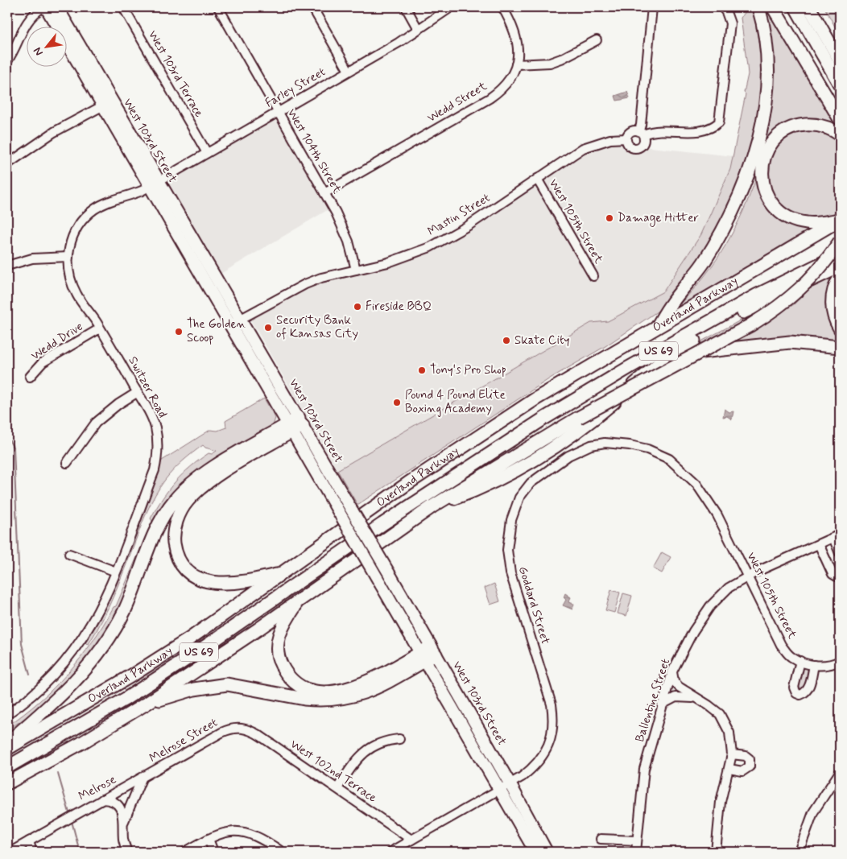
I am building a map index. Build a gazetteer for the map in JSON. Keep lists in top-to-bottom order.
{
  "streets": {
    "highway": ["Overland Parkway", "US 69"],
    "main road": ["West 103rd Street"],
    "street": [
      "West 103rd Terrace",
      "Farley Street",
      "Wedd Street",
      "West 104th Street",
      "Mastin Street",
      "West 105th Street",
      "Wedd Drive",
      "Switzer Road",
      "Goddard Street",
      "Ballentine Street",
      "Melrose Street",
      "West 102nd Terrace",
      "Melrose"
    ]
  },
  "crossings": [
    ["West 103rd Terrace", "Farley Street"],
    ["Farley Street", "West 103rd Street"],
    ["Farley Street", "West 104th Street"],
    ["Farley Street", "Switzer Road"],
    ["Wedd Street", "West 104th Street"],
    ["West 103rd Street", "Mastin Street"],
    ["West 103rd Street", "Switzer Road"],
    ["West 103rd Street", "Goddard Street"],
    ["West 104th Street", "Mastin Street"],
    ["Mastin Street", "West 105th Street"],
    ["West 105th Street", "Goddard Street"],
    ["West 105th Street", "Ballentine Street"],
    ["Wedd Drive", "Switzer Road"],
    ["Goddard Street", "West 102nd Terrace"],
    ["Melrose Street", "West 102nd Terrace"],
    ["Melrose Street", "Melrose"]
  ],
  "places": [
    "Damage Hitter",
    "Fireside BBQ",
    "Security Bank of Kansas City",
    "The Golden Scoop",
    "Skate City",
    "Tony's Pro Shop",
    "Pound 4 Pound Elite Boxing Academy"
  ],
  "north": "bottom left"
}
